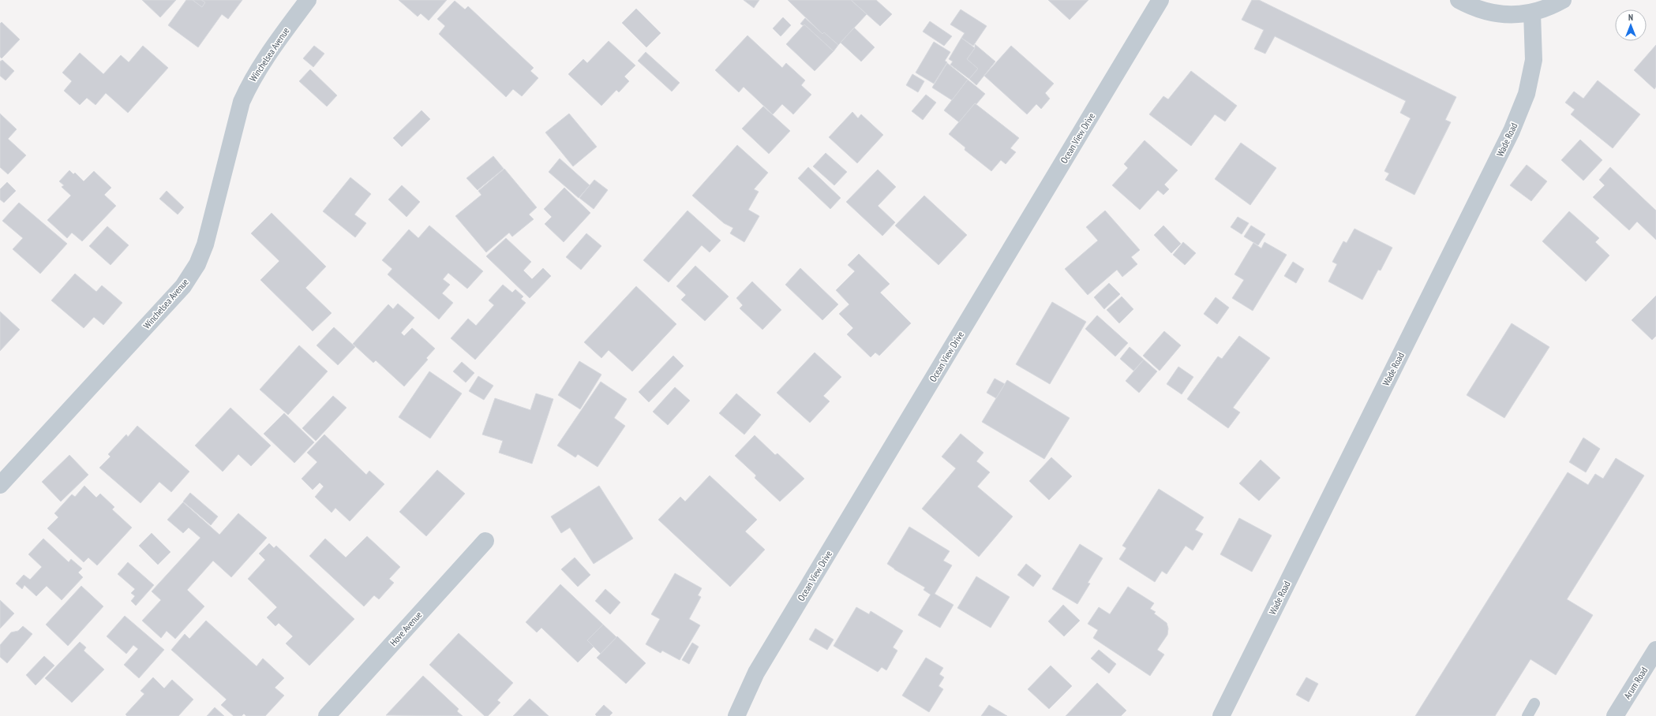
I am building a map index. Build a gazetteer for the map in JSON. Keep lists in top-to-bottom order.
{
  "streets": {
    "street": [
      "Winchelsea Avenue",
      "Ocean View Drive",
      "Wade Road",
      "Hove Avenue",
      "Arum Road"
    ]
  },
  "north": "top"
}
